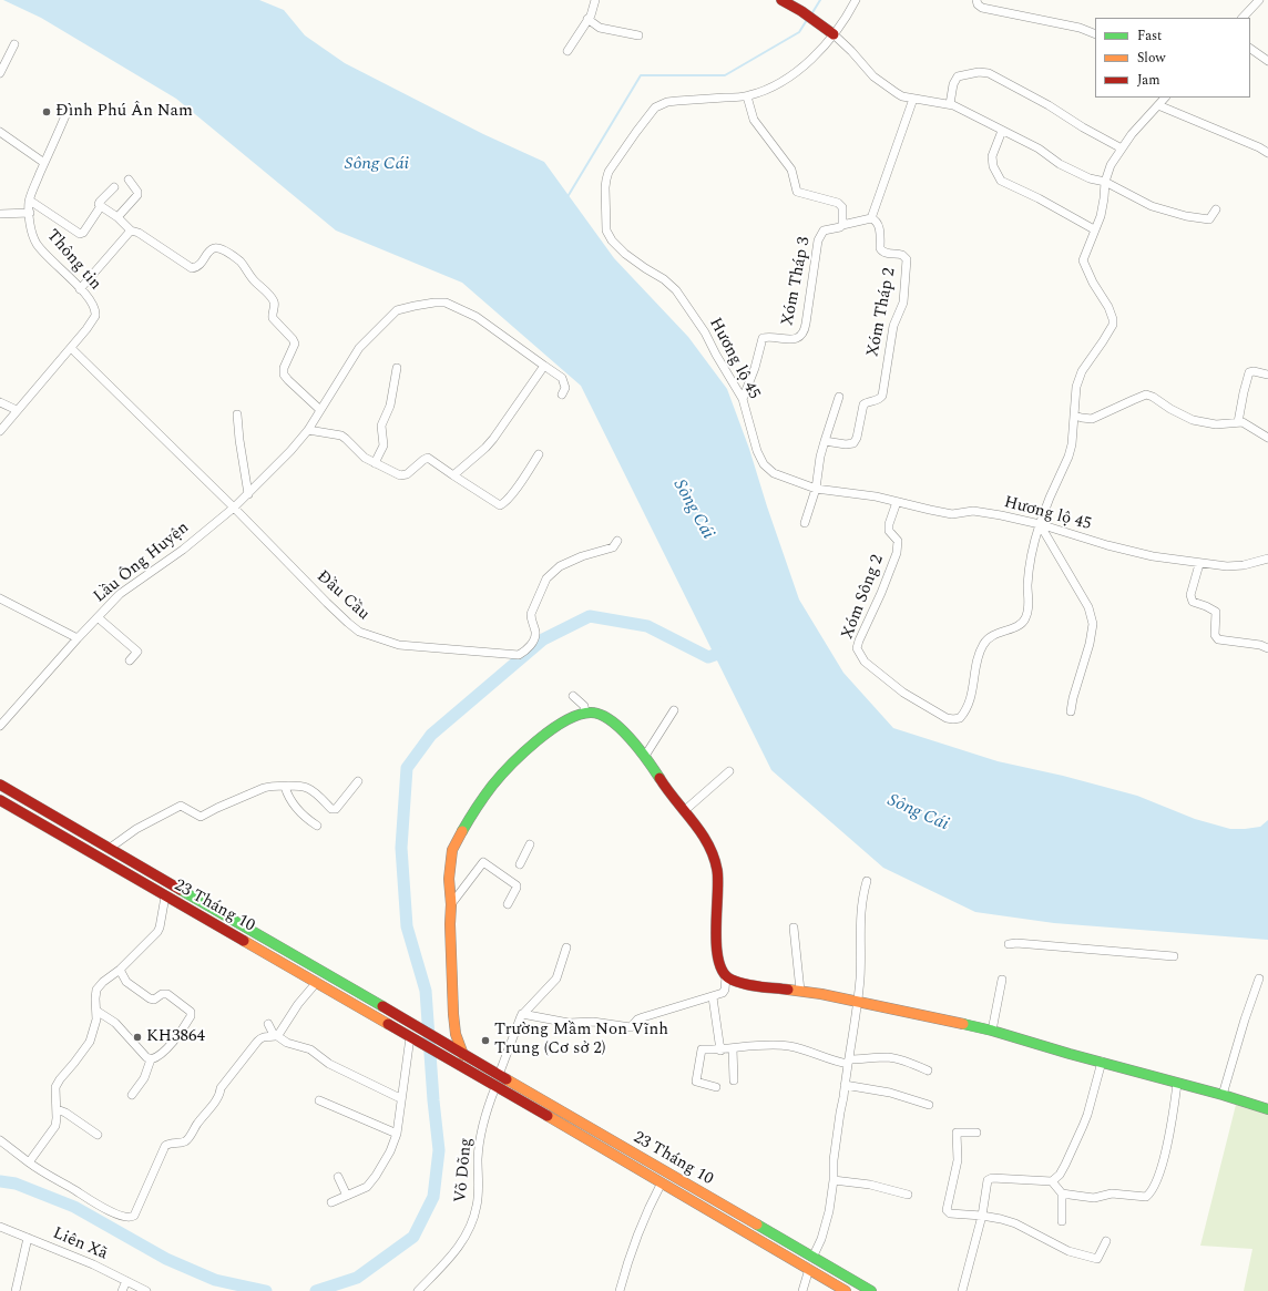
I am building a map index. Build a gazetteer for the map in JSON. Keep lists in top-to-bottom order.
{
  "streets": {
    "main road": ["23 Tháng 10"],
    "street": [
      "Thông tin",
      "Xóm Tháp 3",
      "Xóm Tháp 2",
      "Hương lộ 45",
      "Lầu Ông Huyện",
      "Đầu Cầu",
      "Xóm Sông 2",
      "Võ Dõng",
      "Liên Xã"
    ]
  },
  "crossings": [
    ["Thông tin", "Đầu Cầu"],
    ["Xóm Tháp 3", "Xóm Tháp 2"],
    ["Xóm Tháp 3", "Hương lộ 45"],
    ["Hương lộ 45", "Xóm Sông 2"],
    ["Lầu Ông Huyện", "Đầu Cầu"],
    ["23 Tháng 10", "Võ Dõng"]
  ],
  "water": ["Sông Cái"],
  "places": ["Đình Phú Ân Nam", "KH3864", "Trường Mầm Non Vĩnh Trung (Cơ sở 2)"],
  "legend": ["Fast", "Slow", "Jam"]
}
